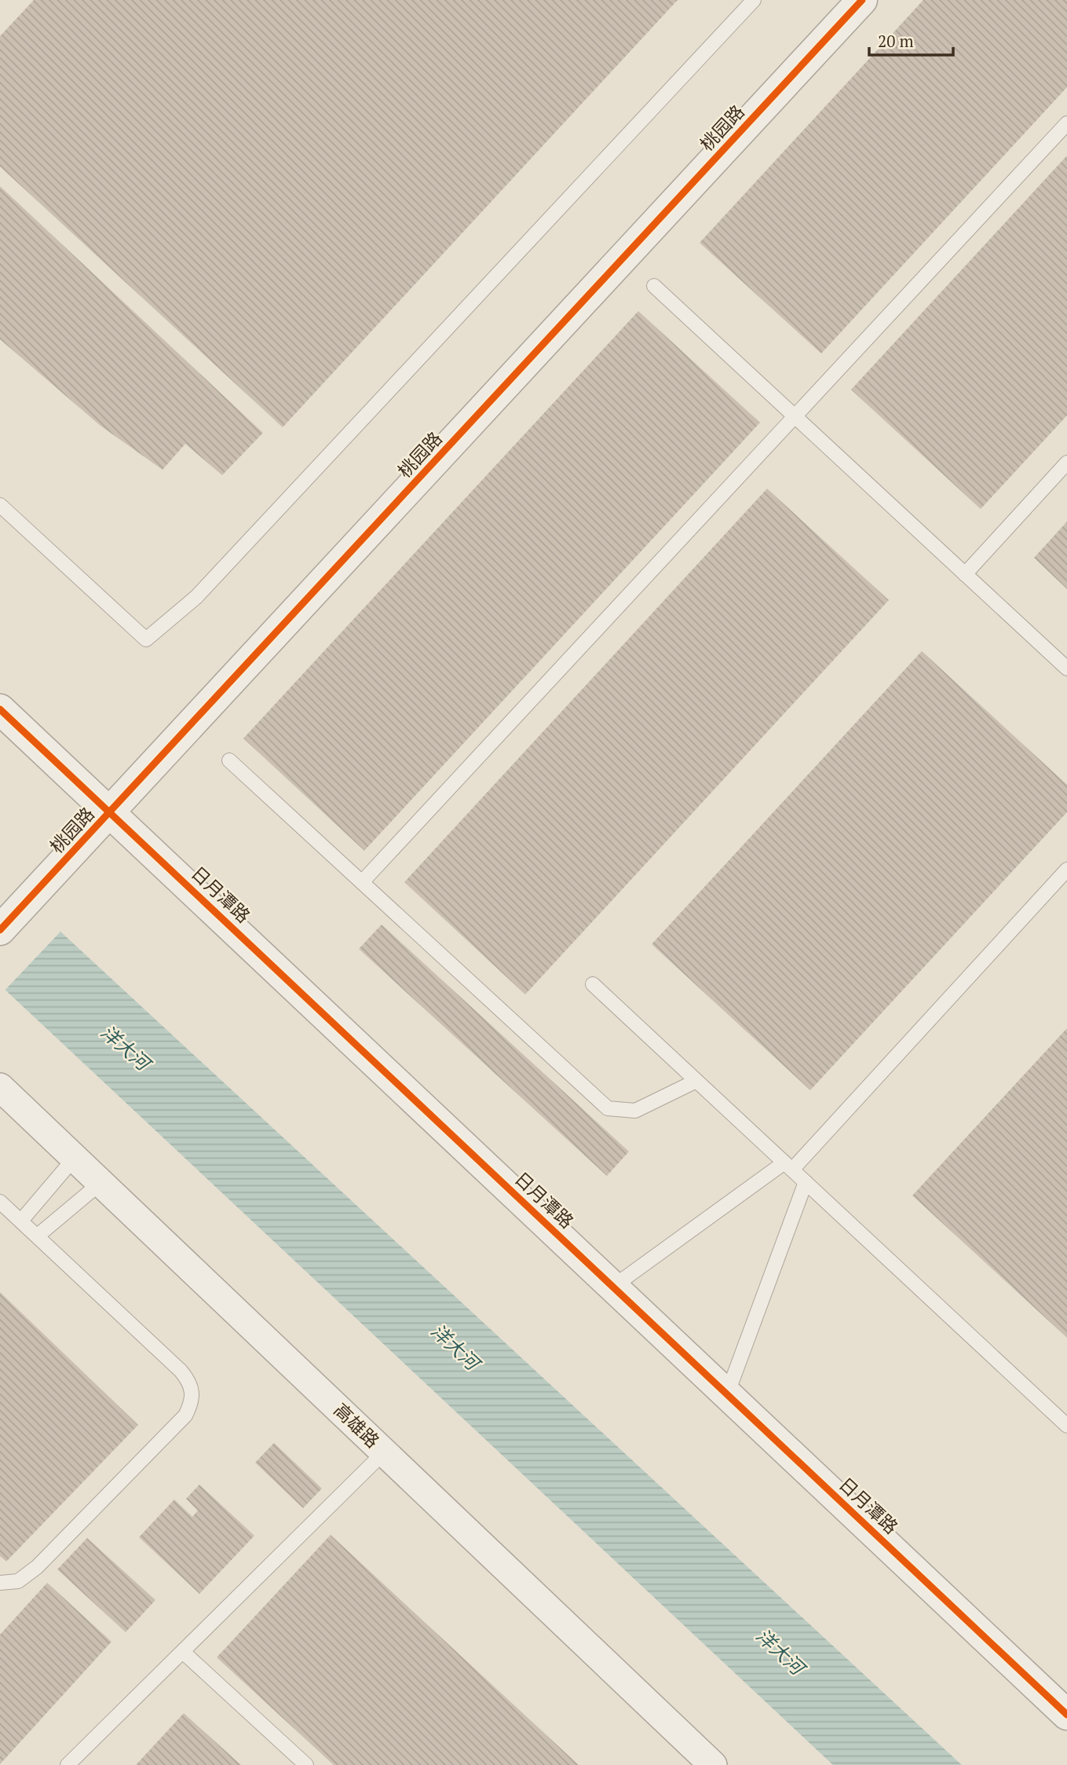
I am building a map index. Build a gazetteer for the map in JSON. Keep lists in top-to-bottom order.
{
  "streets": {
    "street": ["桃园路", "日月潭路", "高雄路"]
  },
  "crossings": [
    ["桃园路", "日月潭路"]
  ],
  "water": ["洋大河"],
  "scale_bar": "20 m"
}
